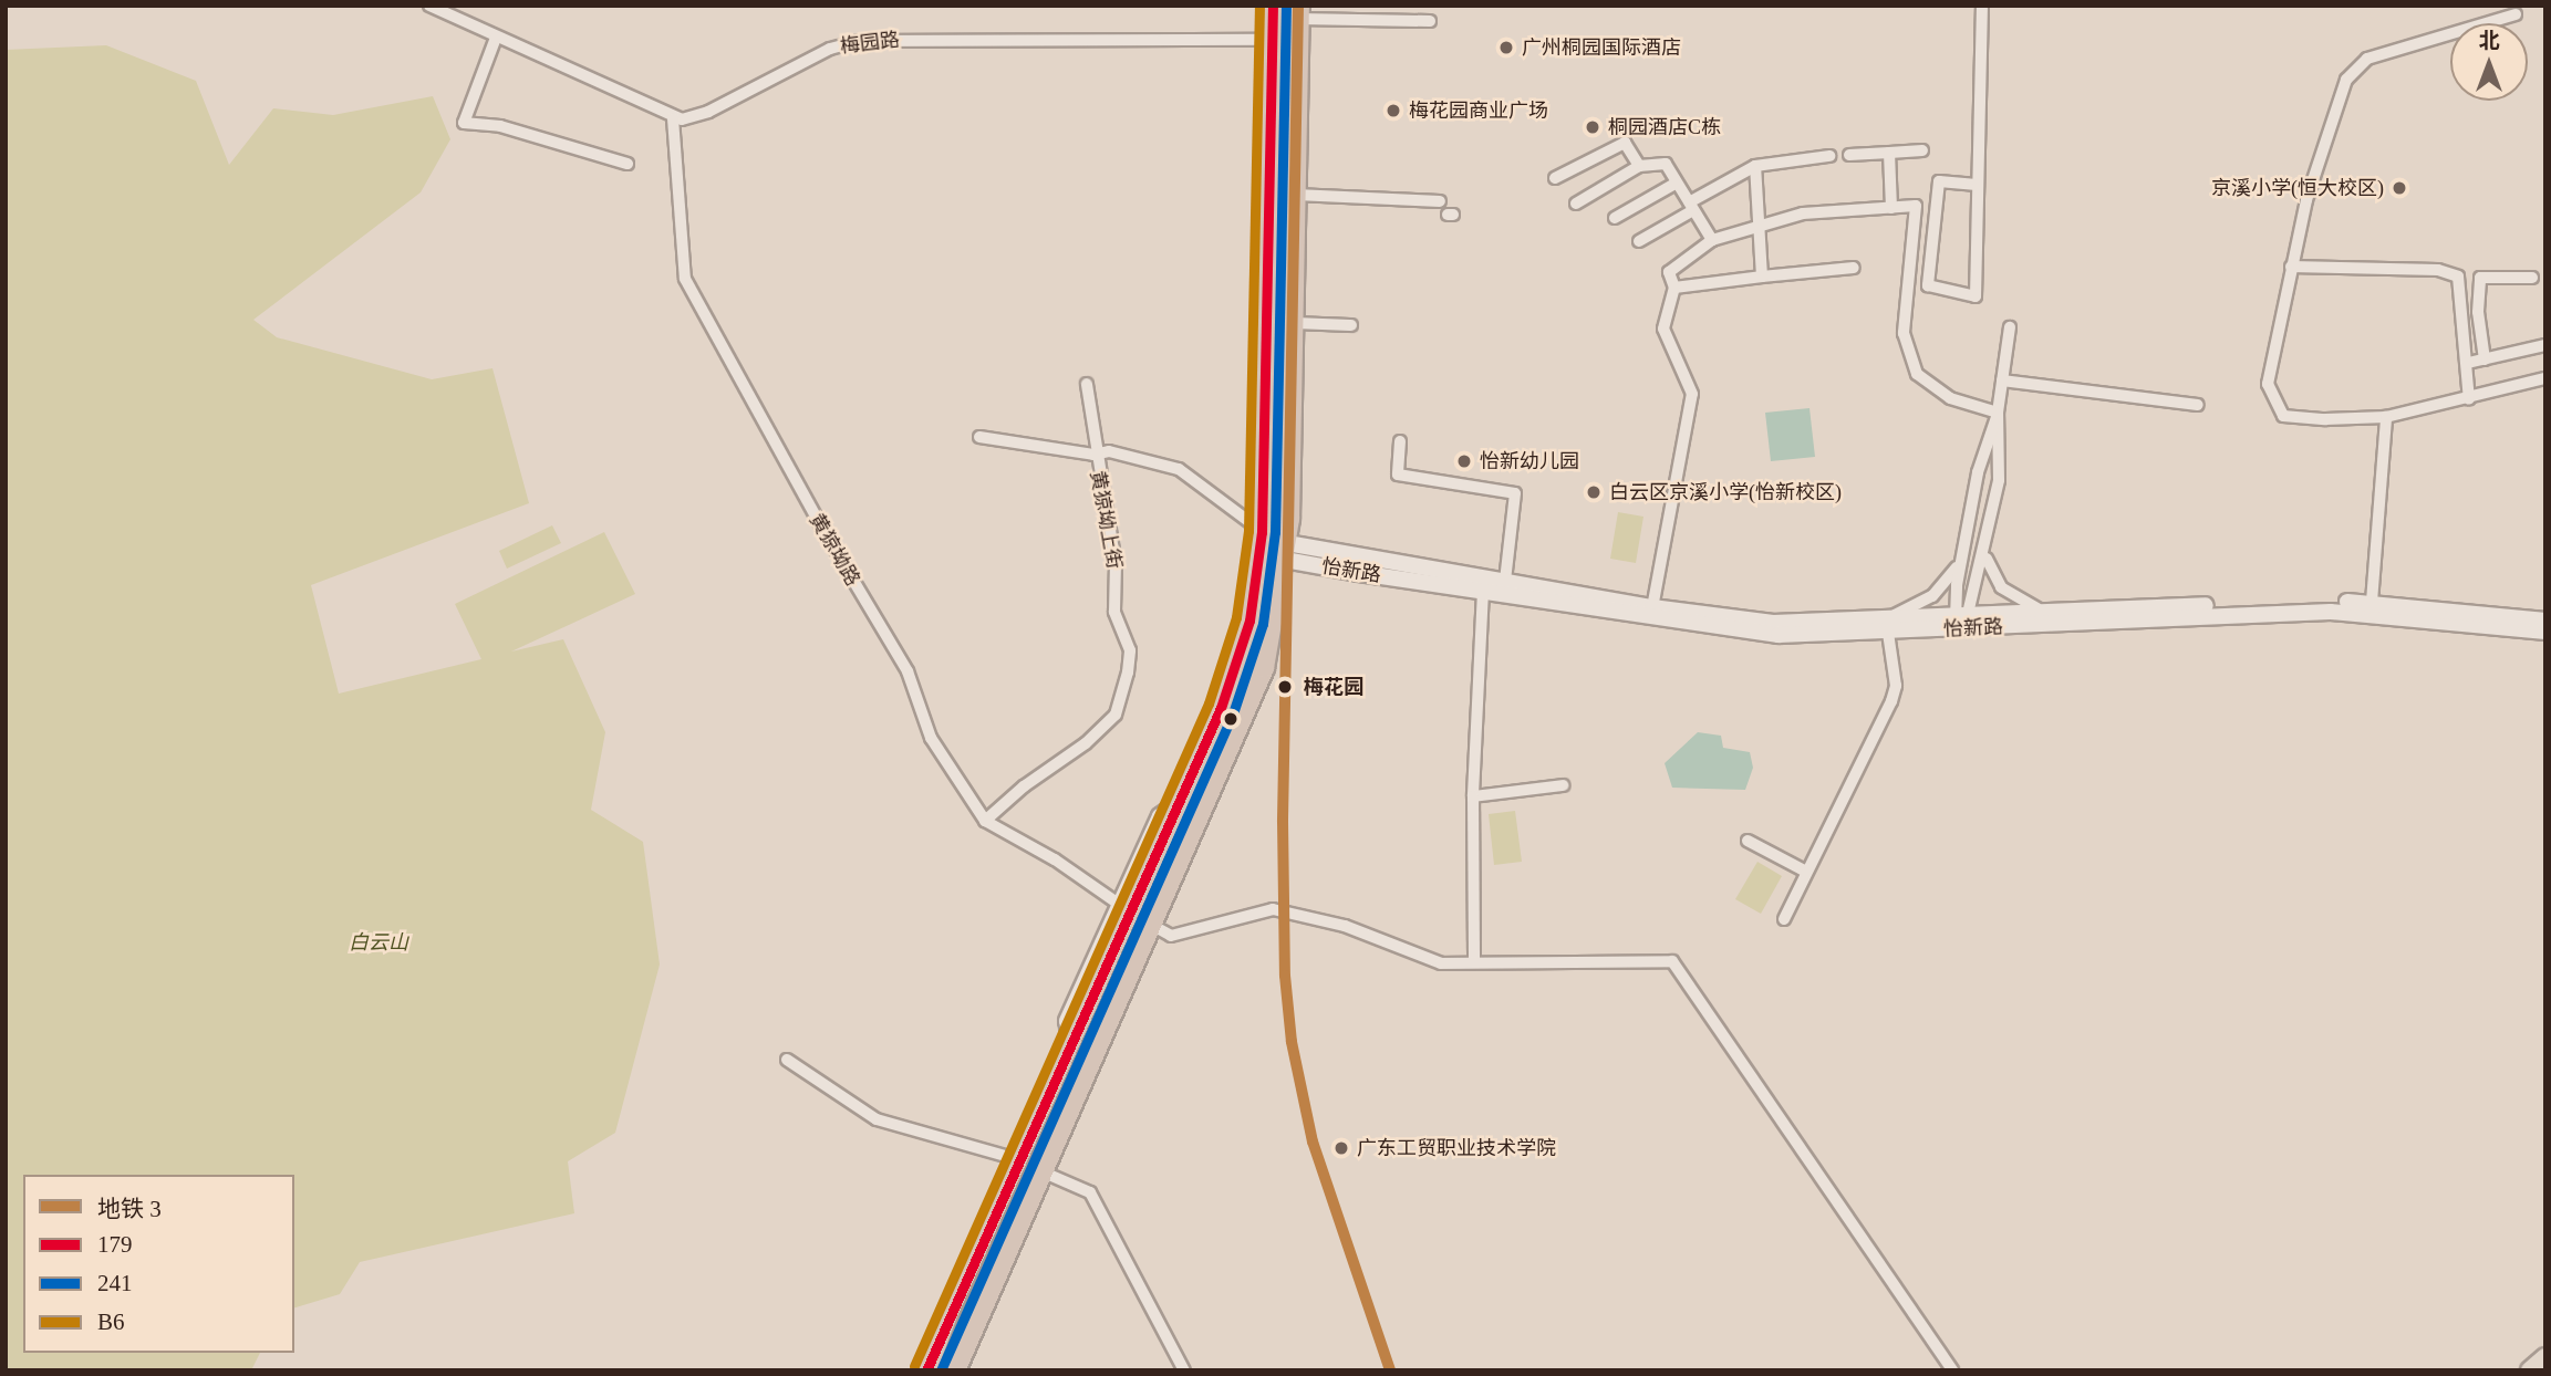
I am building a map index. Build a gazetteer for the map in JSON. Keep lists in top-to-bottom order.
{
  "streets": {
    "main road": ["怡新路"],
    "street": ["梅园路", "黄猄坳上街", "黄猄坳路"]
  },
  "crossings": [
    ["梅园路", "黄猄坳路"],
    ["黄猄坳上街", "黄猄坳路"]
  ],
  "parks": ["白云山"],
  "places": [
    "广州桐园国际酒店",
    "梅花园商业广场",
    "桐园酒店C栋",
    "京溪小学(恒大校区)",
    "怡新幼儿园",
    "白云区京溪小学(怡新校区)",
    "梅花园",
    "广东工贸职业技术学院"
  ],
  "lines": [
    "metro line 3",
    "transit line 179",
    "transit line 241",
    "transit line B6"
  ],
  "legend": [
    "地铁 3",
    "179",
    "241",
    "B6"
  ],
  "north": "top"
}
